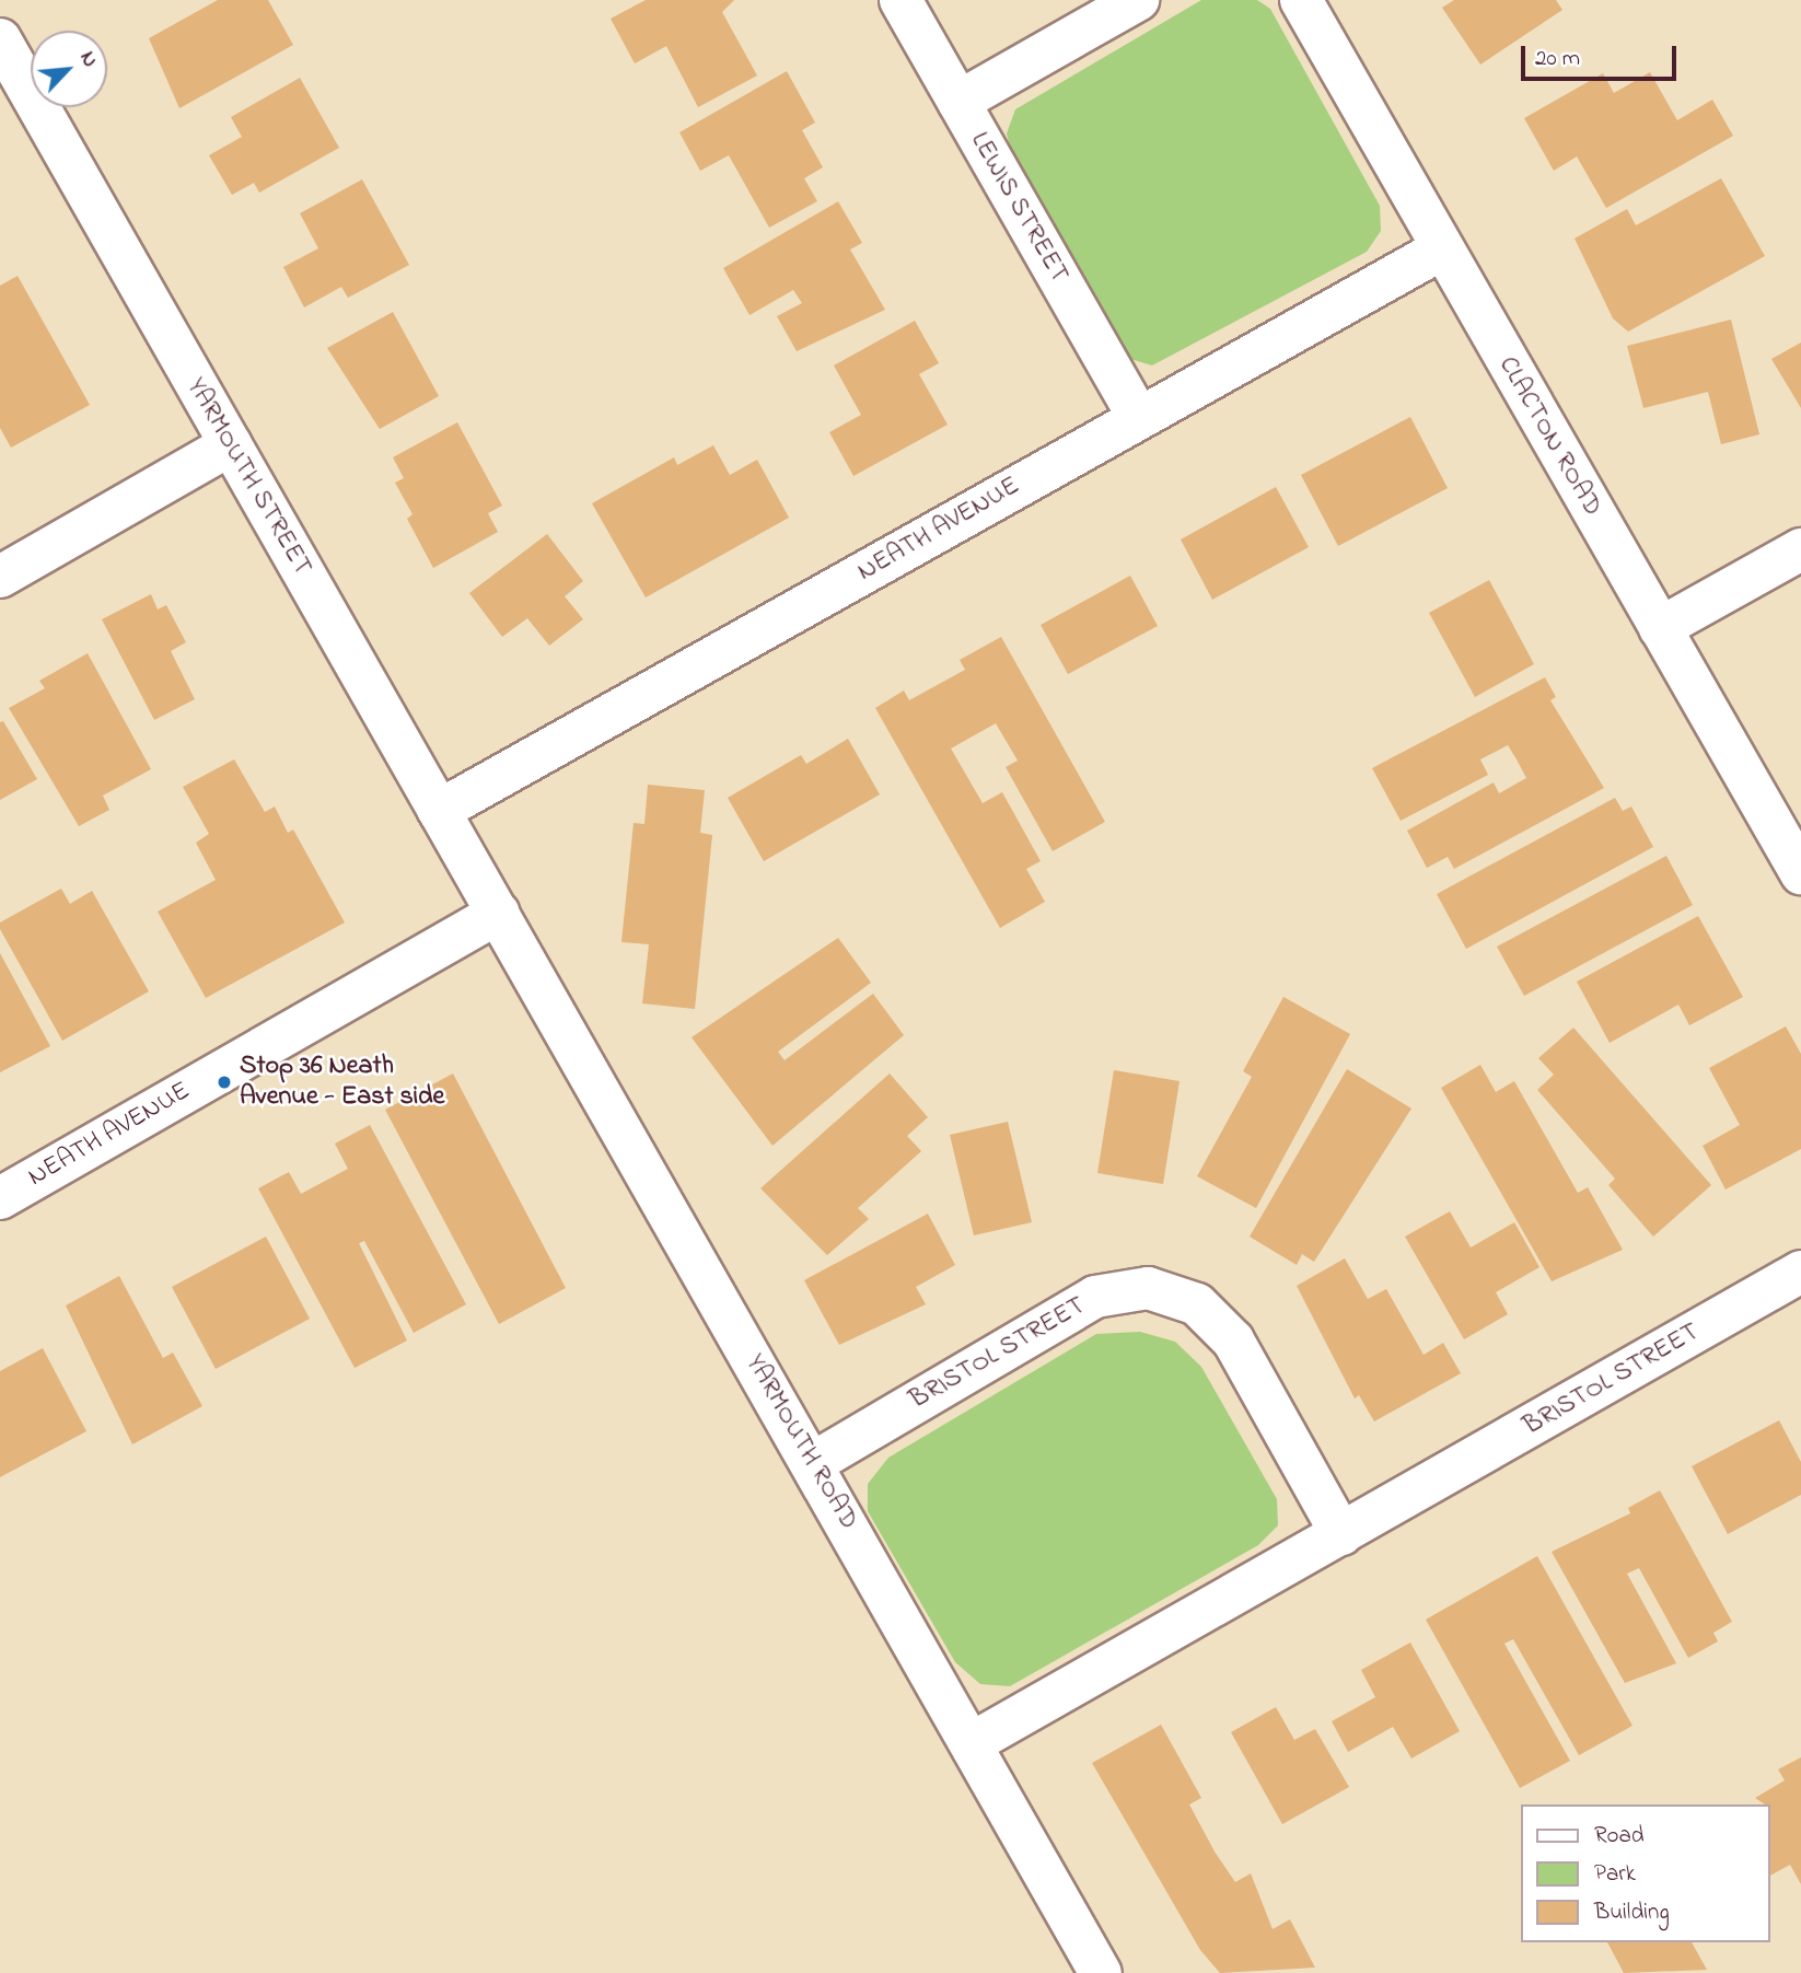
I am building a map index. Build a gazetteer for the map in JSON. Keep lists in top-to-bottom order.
{
  "streets": {
    "street": [
      "LEWIS STREET",
      "CLACTON ROAD",
      "YARMOUTH STREET",
      "NEATH AVENUE",
      "BRISTOL STREET",
      "YARMOUTH ROAD"
    ]
  },
  "crossings": [
    ["LEWIS STREET", "NEATH AVENUE"],
    ["CLACTON ROAD", "NEATH AVENUE"],
    ["YARMOUTH STREET", "NEATH AVENUE"],
    ["YARMOUTH STREET", "YARMOUTH ROAD"],
    ["NEATH AVENUE", "YARMOUTH ROAD"],
    ["BRISTOL STREET", "YARMOUTH ROAD"]
  ],
  "places": ["Stop 36 Neath Avenue - East side"],
  "legend": ["Road", "Park", "Building"],
  "scale_bar": "20 m",
  "north": "top right"
}
